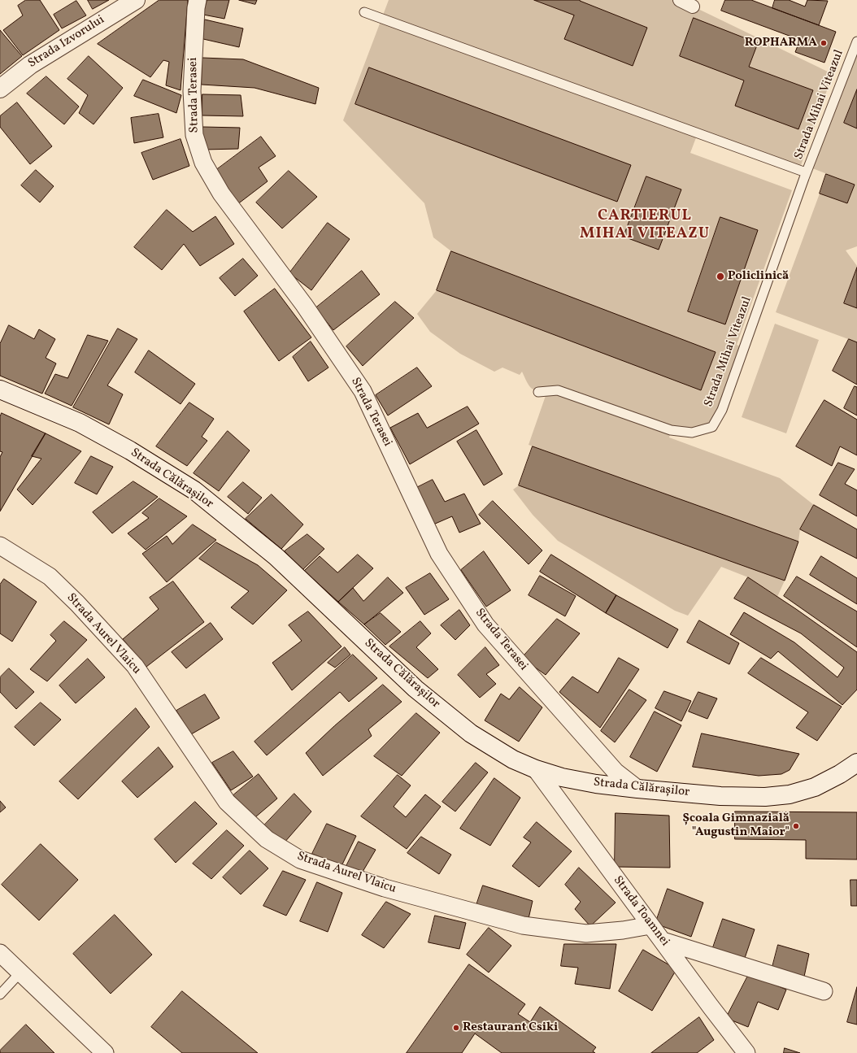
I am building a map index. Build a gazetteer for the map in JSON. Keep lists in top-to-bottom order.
{
  "streets": {
    "main road": ["Strada Izvorului", "Strada Călărașilor"],
    "street": ["Strada Terasei", "Strada Aurel Vlaicu", "Strada Toamnei"],
    "lane": ["Strada Mihai Viteazul"]
  },
  "crossings": [
    ["Strada Terasei", "Strada Călărașilor"],
    ["Strada Călărașilor", "Strada Toamnei"],
    ["Strada Aurel Vlaicu", "Strada Toamnei"]
  ],
  "districts": ["CARTIERUL MIHAI VITEAZU"],
  "places": [
    "ROPHARMA",
    "Policlinică",
    "Școala Gimnazială \"Augustin Maior\"",
    "Restaurant Csiki"
  ]
}
